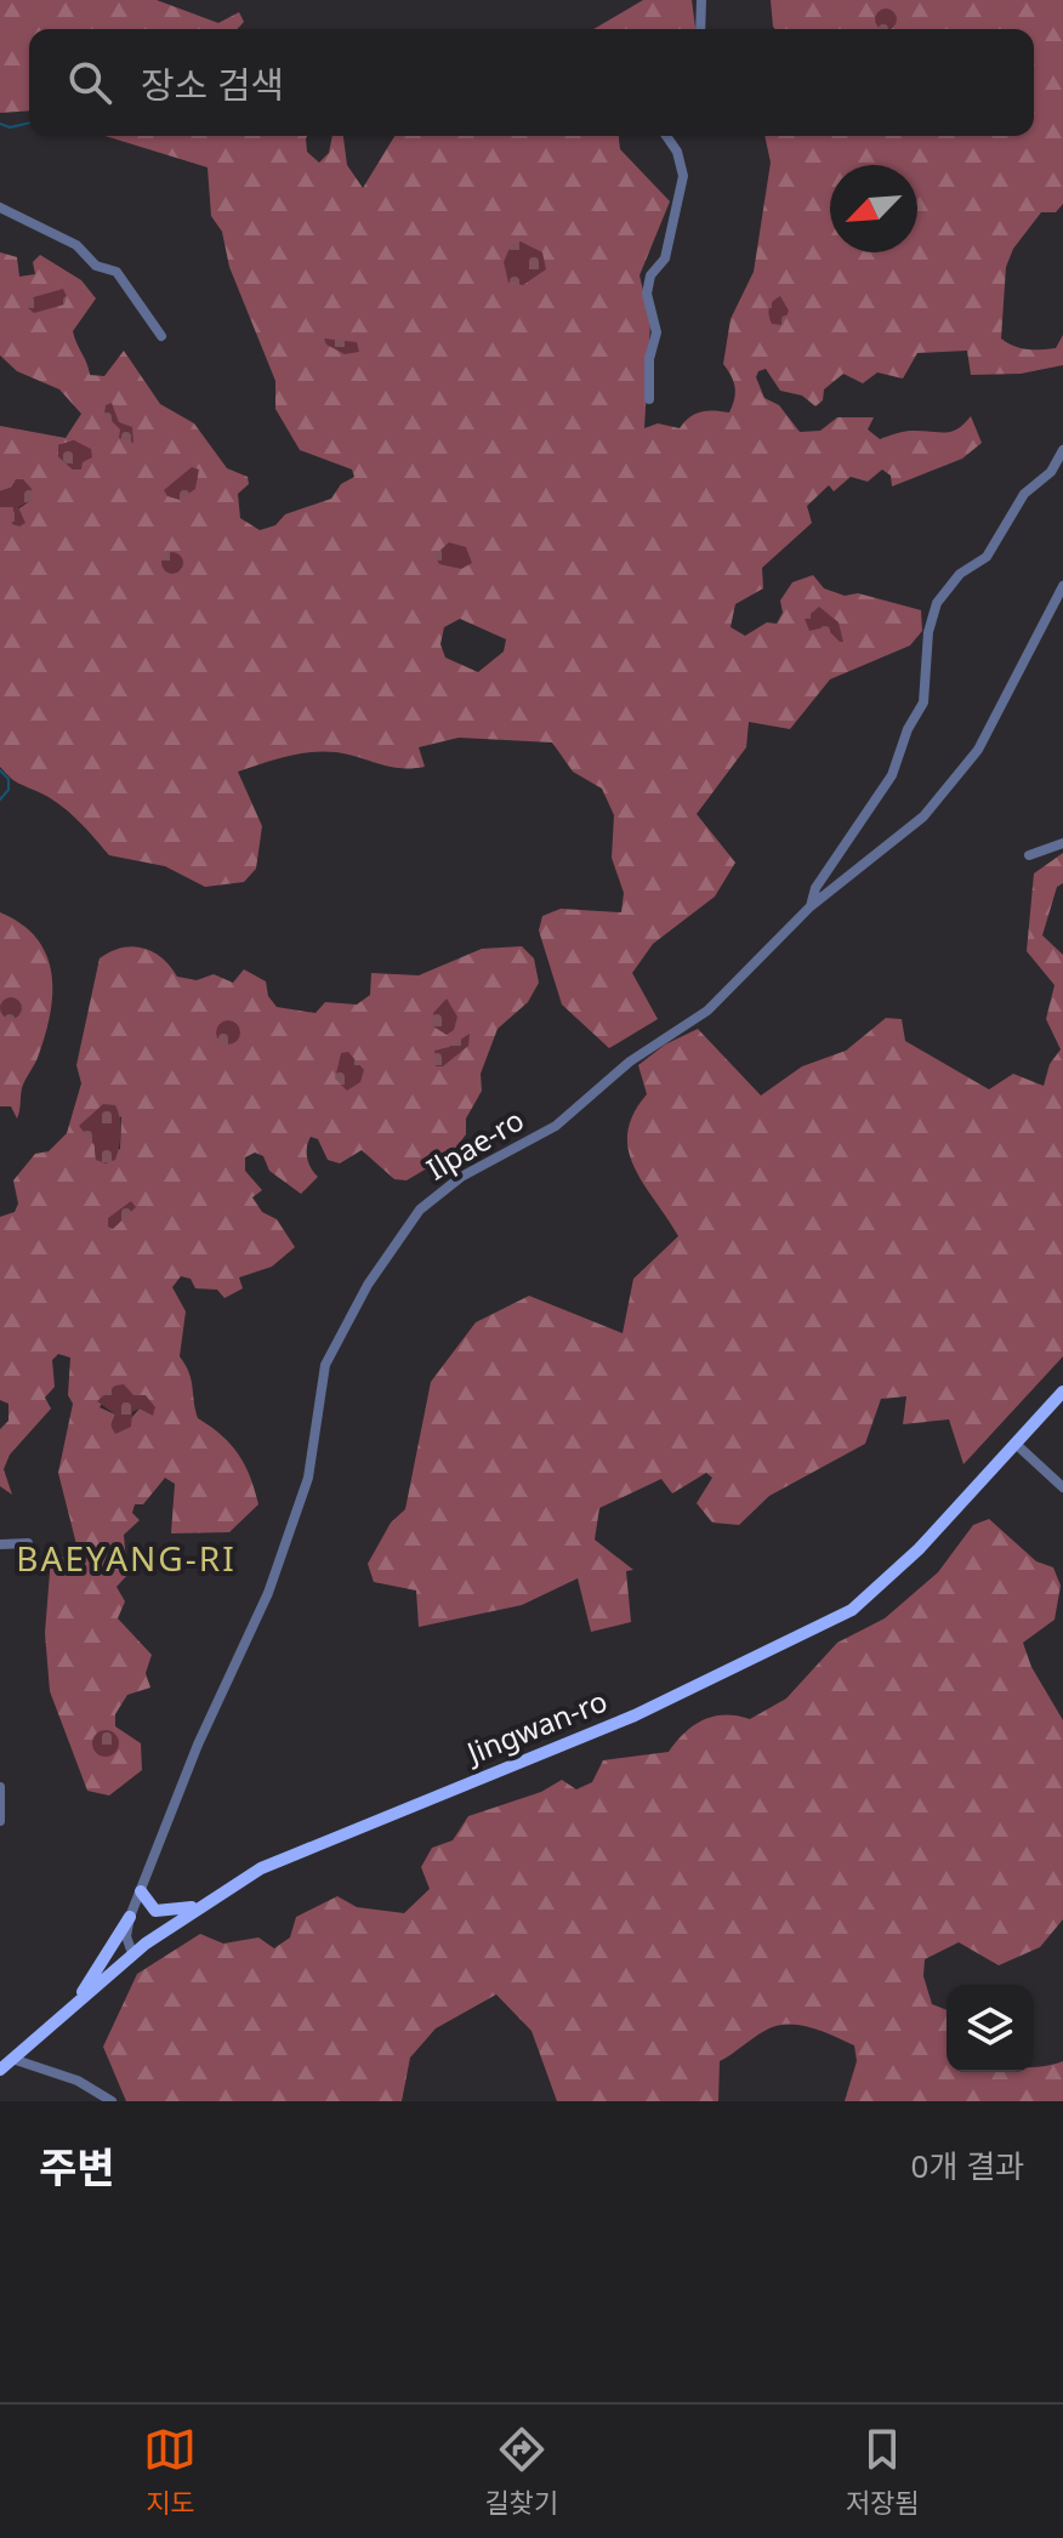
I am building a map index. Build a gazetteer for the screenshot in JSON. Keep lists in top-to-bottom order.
{
  "streets": {
    "main road": ["Jingwan-ro"],
    "street": ["Ilpae-ro"]
  },
  "crossings": [
    ["Ilpae-ro", "Jingwan-ro"]
  ],
  "districts": ["BAEYANG-RI"],
  "north": "bottom left",
  "page": {
    "search": "장소 검색",
    "heading": ["주변", "0개 결과"],
    "nav": ["지도", "길찾기", "저장됨"]
  }
}
